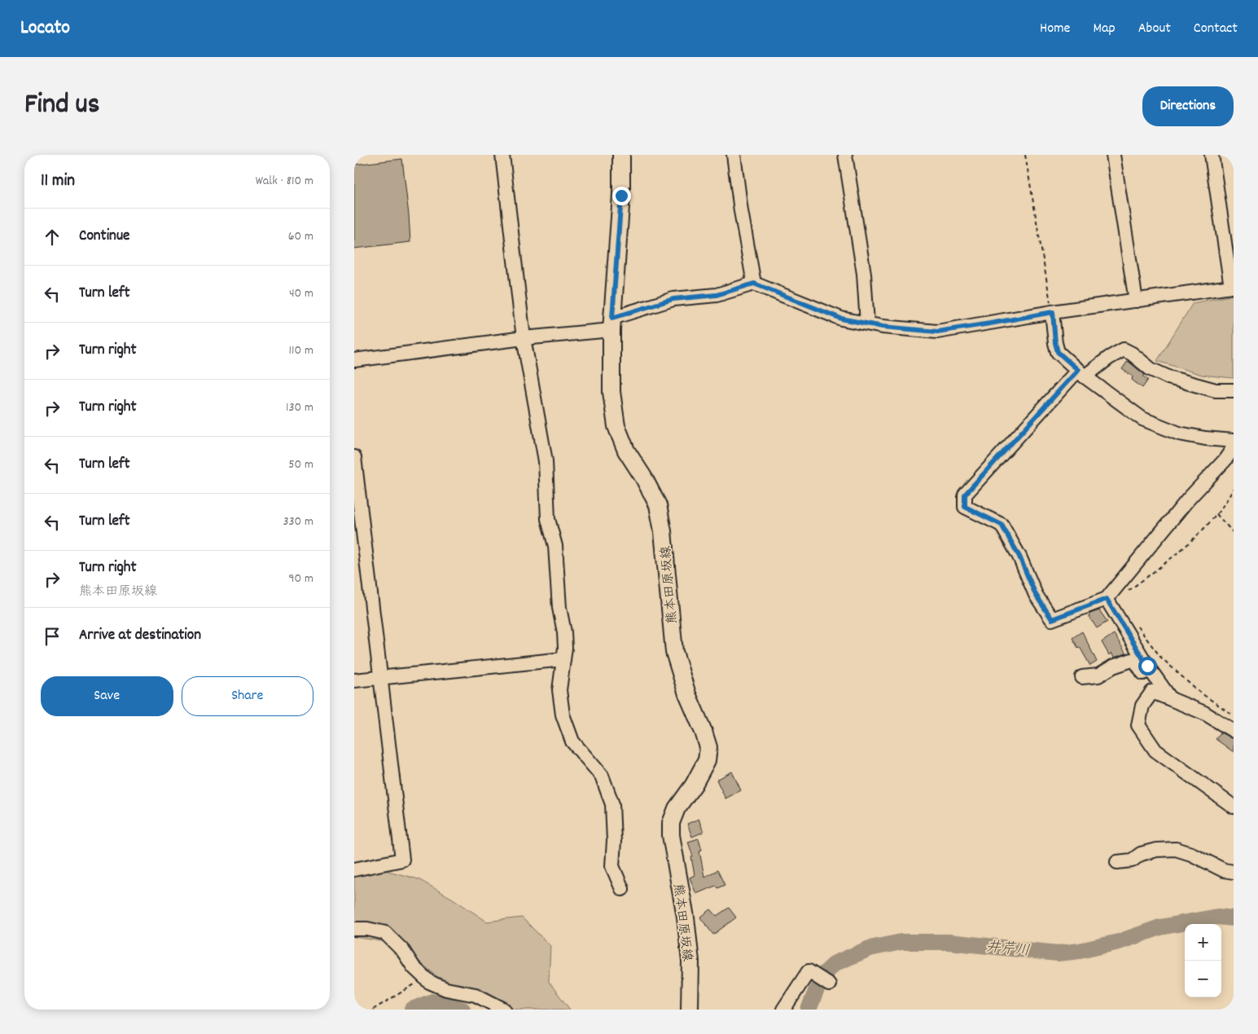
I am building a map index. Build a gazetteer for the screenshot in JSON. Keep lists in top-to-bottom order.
{
  "streets": {
    "main road": ["熊本田原坂線"]
  },
  "water": ["井芹川"],
  "page": {
    "header": "Locato",
    "nav": [
      "Home",
      "Map",
      "About",
      "Contact"
    ],
    "title": "Find us",
    "buttons": [
      "Directions",
      ["Save", "Share"]
    ],
    "heading": ["11 min", "Walk · 810 m"],
    "list": [
      ["Continue", "60 m"],
      ["Turn left", "40 m"],
      ["Turn right", "110 m"],
      ["Turn right", "130 m"],
      ["Turn left", "50 m"],
      ["Turn left", "330 m"],
      ["Turn right", "熊本田原坂線", "90 m"],
      "Arrive at destination"
    ],
    "map_buttons": ["+", "−"]
  }
}
